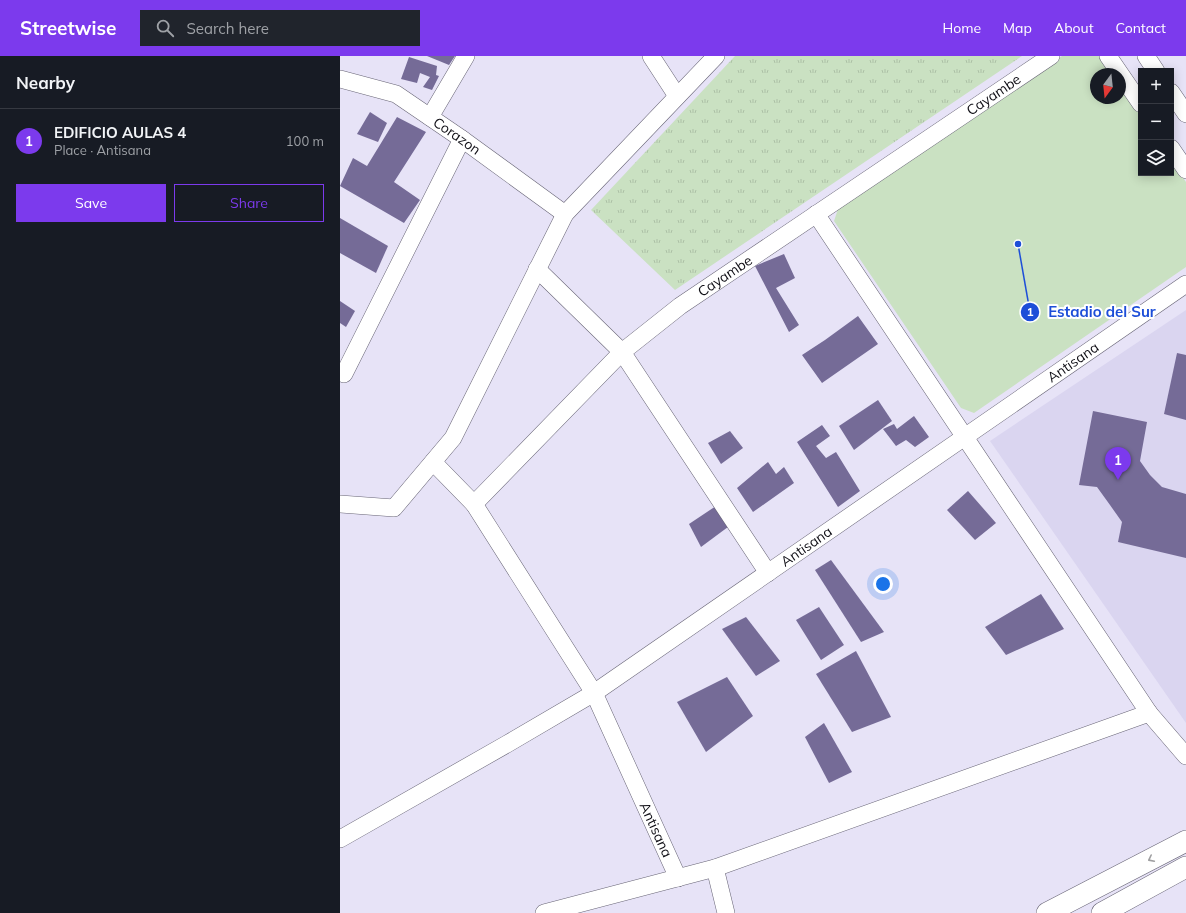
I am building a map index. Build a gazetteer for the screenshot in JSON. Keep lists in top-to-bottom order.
{
  "streets": {
    "street": ["Cayambe", "Corazon", "Antisana"]
  },
  "places": ["Estadio del Sur"],
  "north": "bottom",
  "page": {
    "header": "Streetwise",
    "search": "Search here",
    "nav": [
      "Home",
      "Map",
      "About",
      "Contact"
    ],
    "heading": "Nearby",
    "map_buttons": ["+", "−"],
    "list": [
      {
        "mark": "1",
        "name": "EDIFICIO AULAS 4",
        "note": "Place · Antisana",
        "value": "100 m"
      }
    ],
    "buttons": ["Save", "Share"],
    "pins": "1"
  }
}
